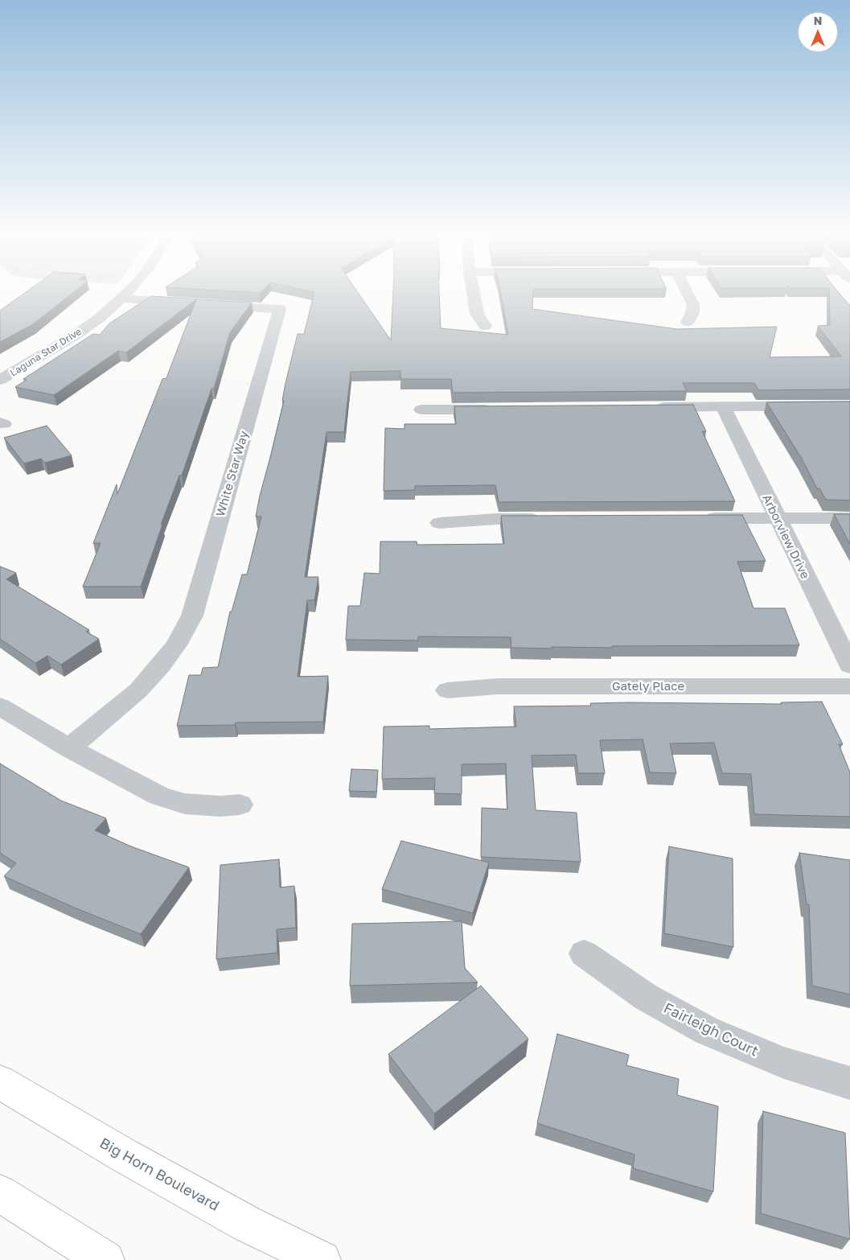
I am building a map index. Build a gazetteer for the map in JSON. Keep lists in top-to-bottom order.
{
  "streets": {
    "main road": ["Big Horn Boulevard"],
    "street": [
      "Laguna Star Drive",
      "White Star Way",
      "Arborview Drive",
      "Gately Place",
      "Fairleigh Court"
    ]
  },
  "crossings": [
    ["Laguna Star Drive", "White Star Way"]
  ],
  "north": "top"
}
